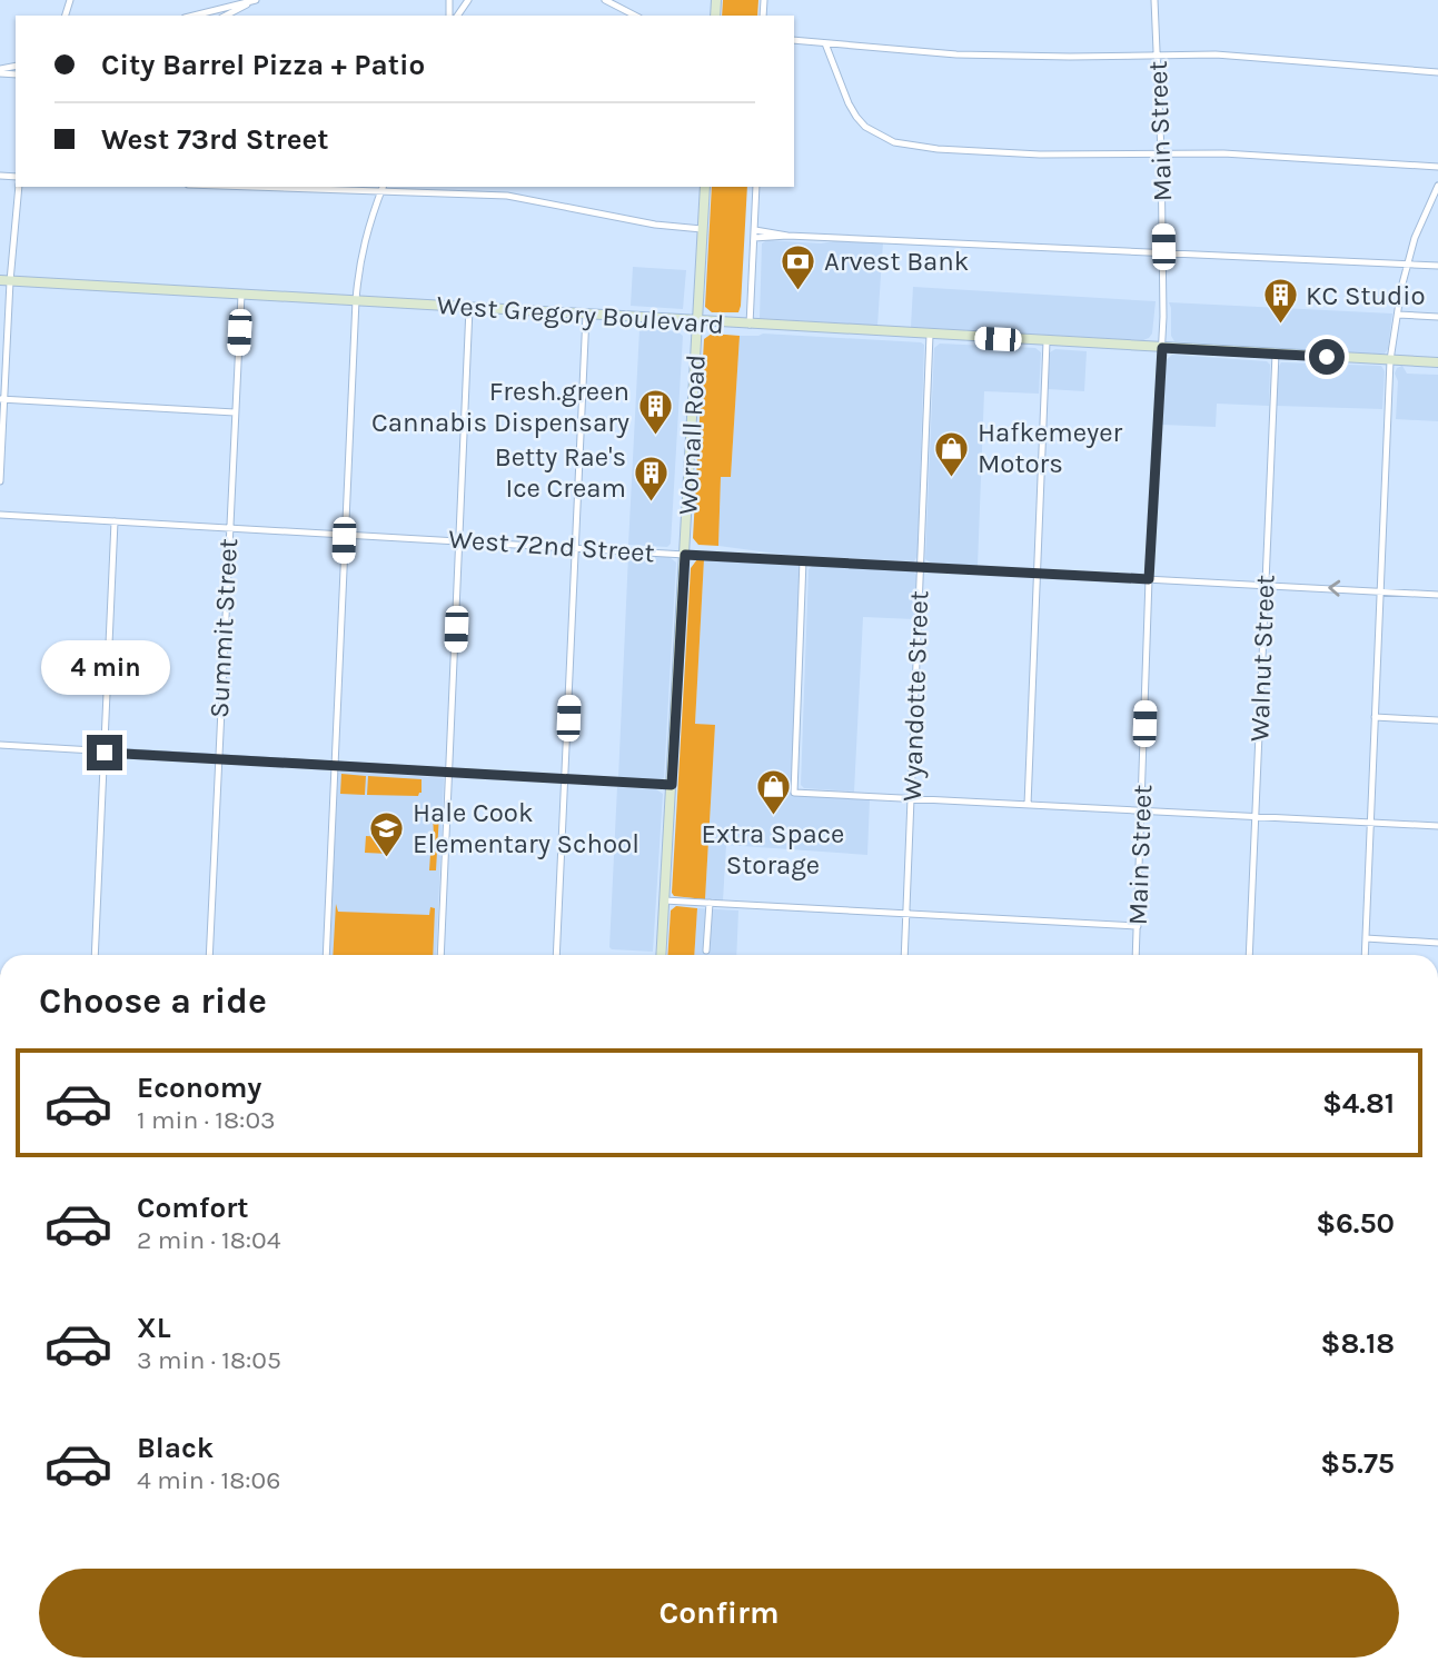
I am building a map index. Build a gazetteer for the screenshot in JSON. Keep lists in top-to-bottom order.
{
  "streets": {
    "main road": ["West Gregory Boulevard", "Wornall Road"],
    "street": [
      "Main Street",
      "West 72nd Street",
      "Summit Street",
      "Walnut Street",
      "Wyandotte Street"
    ]
  },
  "crossings": [
    ["Main Street", "West Gregory Boulevard"],
    ["Main Street", "West 72nd Street"],
    ["West Gregory Boulevard", "Wornall Road"],
    ["West Gregory Boulevard", "Summit Street"],
    ["West Gregory Boulevard", "Walnut Street"],
    ["West Gregory Boulevard", "Wyandotte Street"],
    ["Wornall Road", "West 72nd Street"],
    ["West 72nd Street", "Summit Street"],
    ["West 72nd Street", "Walnut Street"],
    ["West 72nd Street", "Wyandotte Street"]
  ],
  "places": {
    "bank": ["Arvest Bank"],
    "building": ["KC Studio", "Fresh.green Cannabis Dispensary", "Betty Rae's Ice Cream"],
    "shop": ["Hafkemeyer Motors", "Extra Space Storage"],
    "school or university": ["Hale Cook Elementary School"]
  },
  "page": {
    "banner": ["City Barrel Pizza + Patio", "West 73rd Street"],
    "bubble": "4 min",
    "heading": "Choose a ride",
    "list": [
      {
        "name": "Economy",
        "note": "1 min · 18:03",
        "value": "$4.81"
      },
      {
        "name": "Comfort",
        "note": "2 min · 18:04",
        "value": "$6.50"
      },
      {
        "name": "XL",
        "note": "3 min · 18:05",
        "value": "$8.18"
      },
      {
        "name": "Black",
        "note": "4 min · 18:06",
        "value": "$5.75"
      }
    ],
    "buttons": "Confirm"
  }
}
